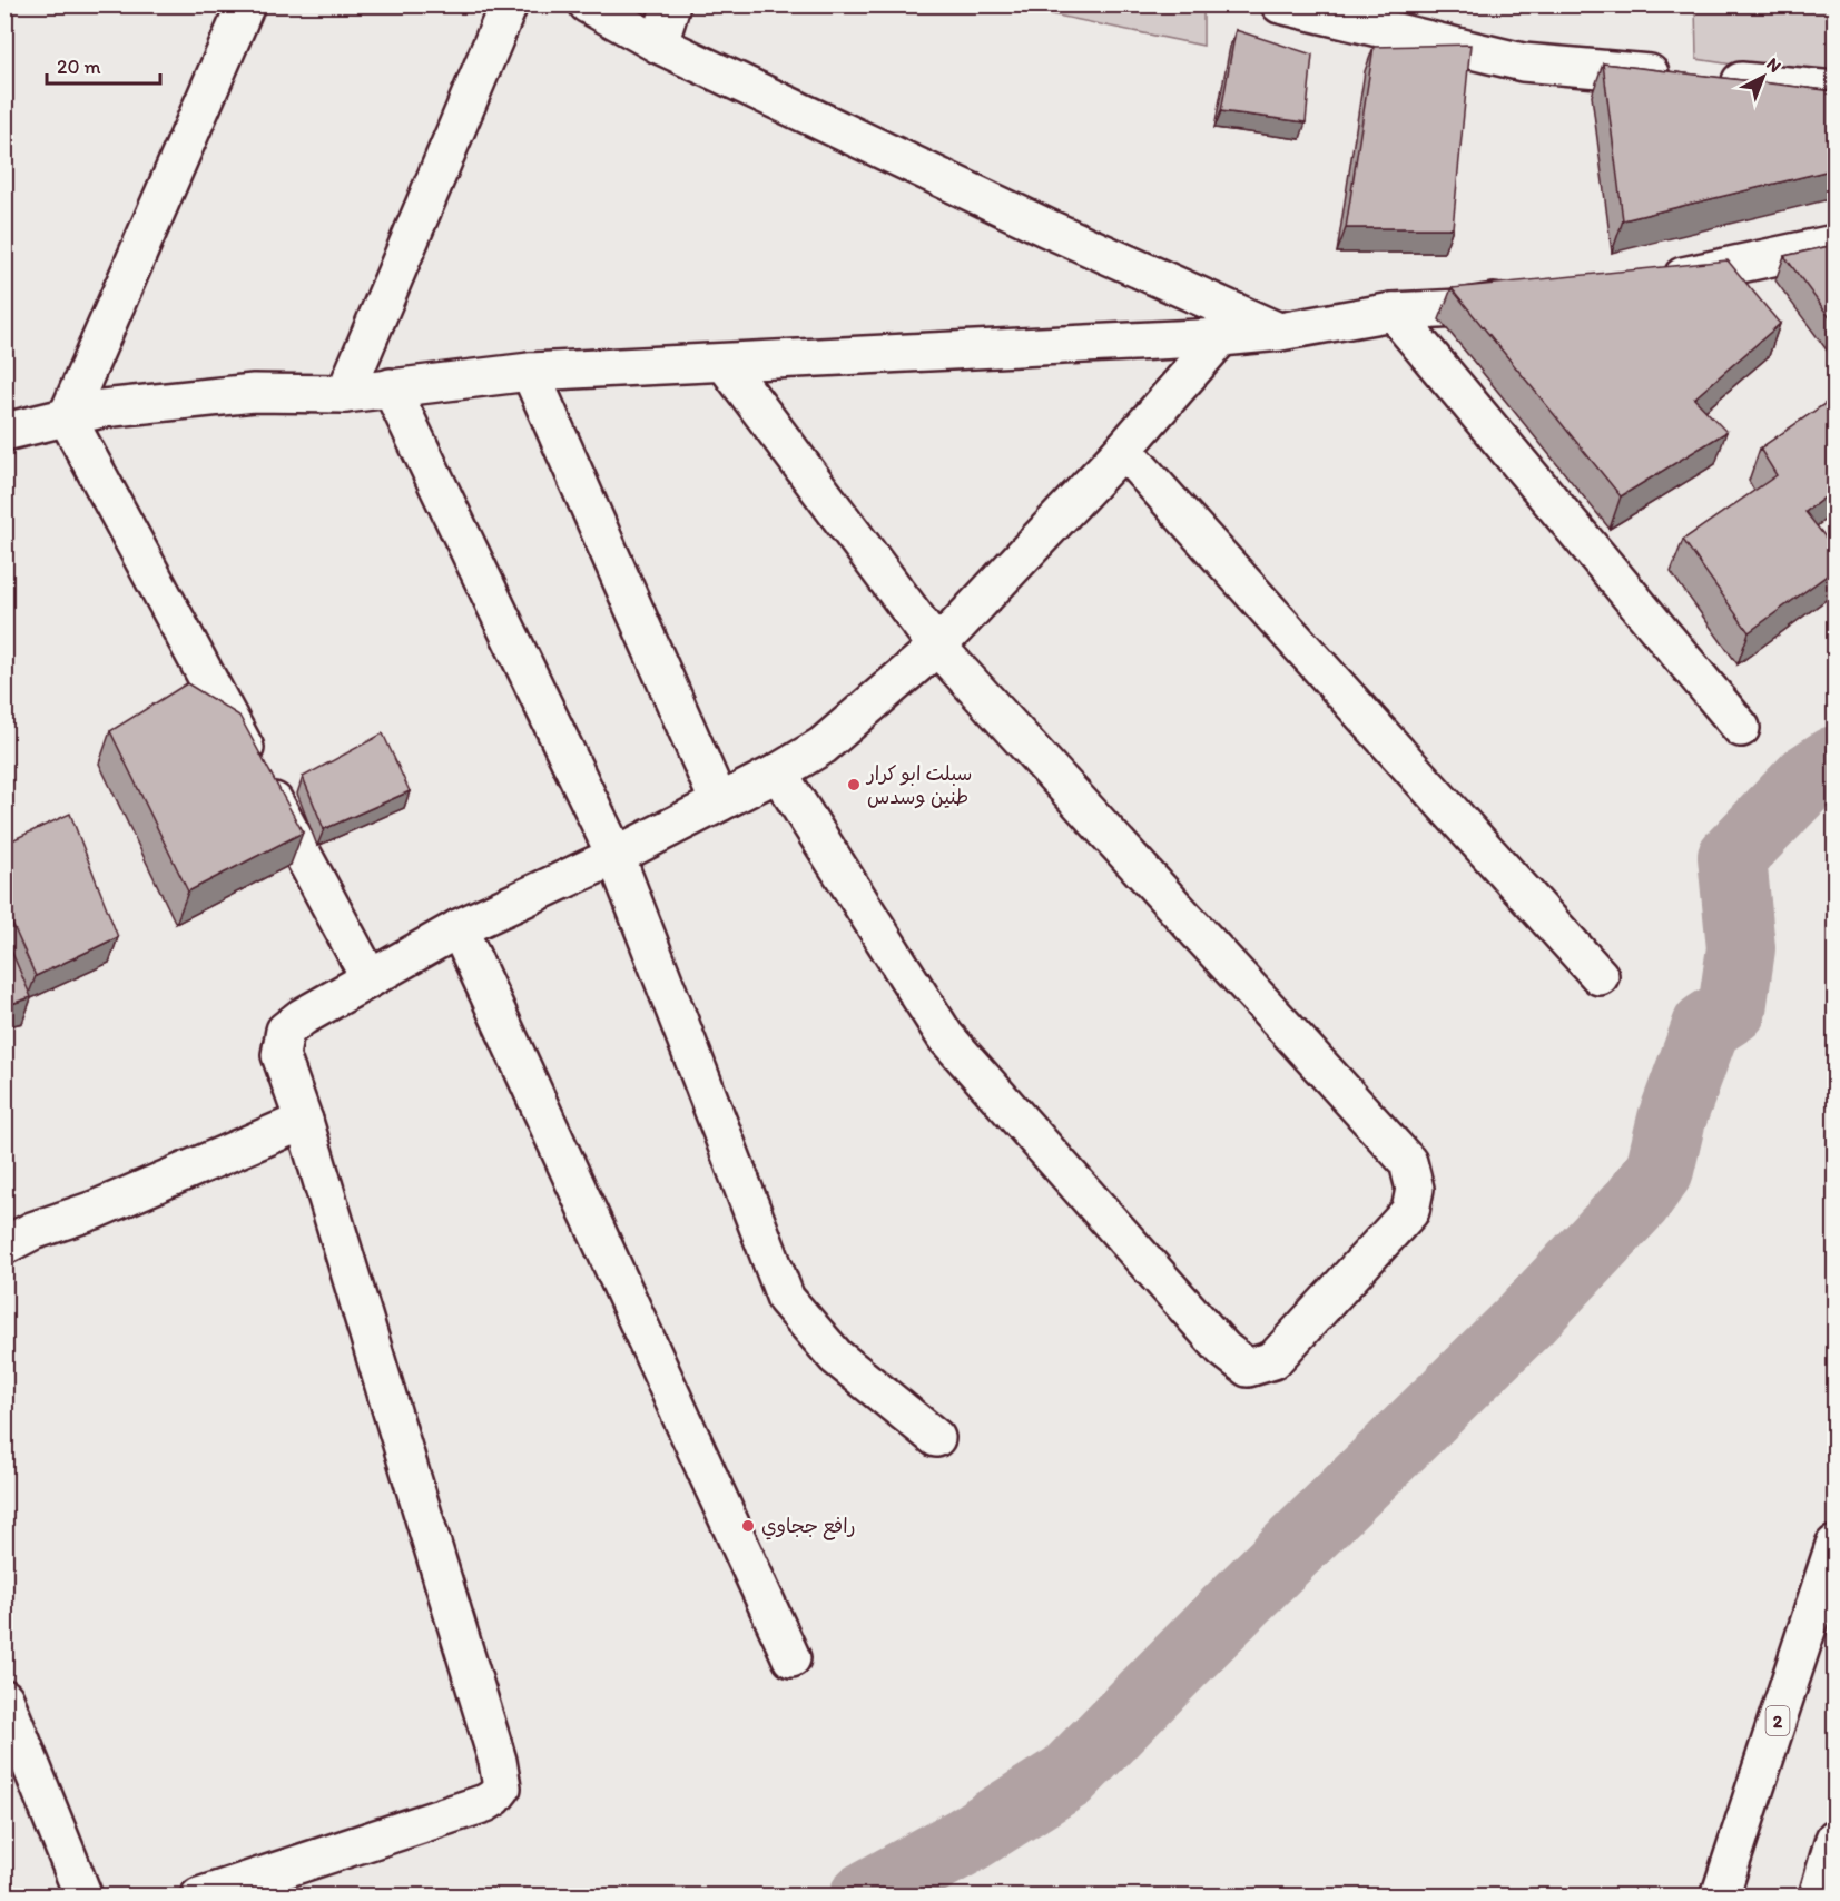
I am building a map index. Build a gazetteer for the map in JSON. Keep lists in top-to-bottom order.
{
  "streets": {
    "main road": ["2"]
  },
  "places": ["سبلت ابو كرار طنين وسدس", "رافع ججاوي"],
  "scale_bar": "20 m",
  "north": "top right"
}
